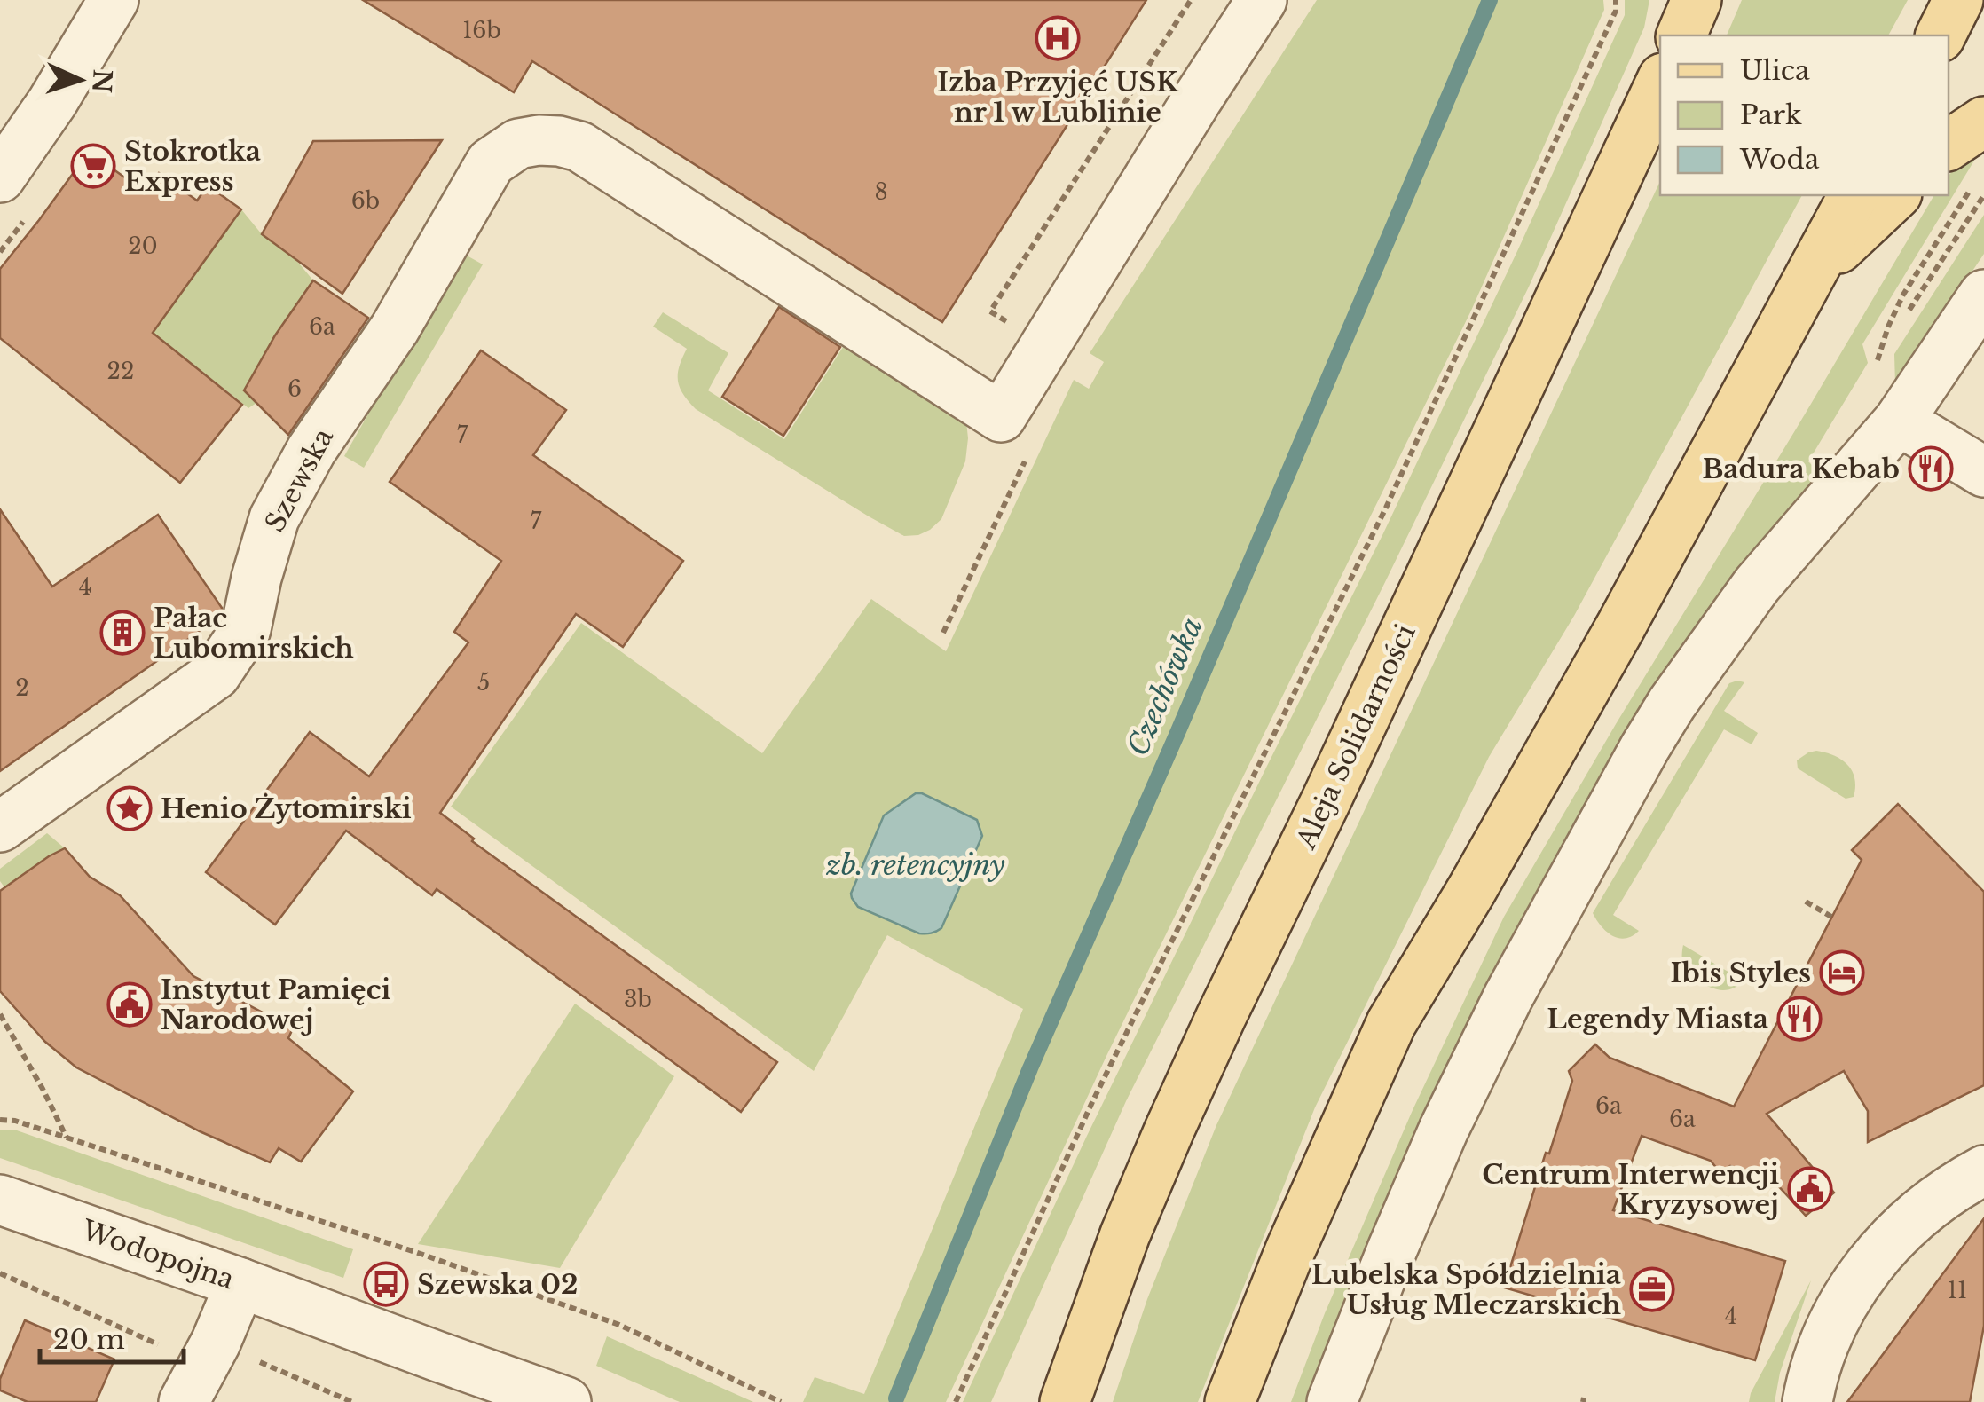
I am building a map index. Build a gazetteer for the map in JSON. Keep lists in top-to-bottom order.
{
  "streets": {
    "main road": ["Aleja Solidarności"],
    "street": ["Szewska", "Wodopojna"]
  },
  "water": ["Czechówka", "zb. retencyjny"],
  "places": {
    "hospital": ["Izba Przyjęć USK nr 1 w Lublinie"],
    "supermarket": ["Stokrotka Express"],
    "restaurant": ["Badura Kebab", "Legendy Miasta"],
    "building": ["Pałac Lubomirskich"],
    "place": ["Henio Żytomirski"],
    "hotel": ["Ibis Styles"],
    "public building": ["Instytut Pamięci Narodowej", "Centrum Interwencji Kryzysowej"],
    "bus stop": ["Szewska 02"],
    "office": ["Lubelska Spółdzielnia Usług Mleczarskich"]
  },
  "house_numbers": [
    "16b",
    "8",
    "6b",
    "20",
    "6a",
    "22",
    "6",
    "7",
    "7",
    "4",
    "5",
    "2",
    "3b",
    "6a",
    "6a",
    "11",
    "4"
  ],
  "legend": ["Ulica", "Park", "Woda"],
  "scale_bar": "20 m",
  "north": "right"
}
